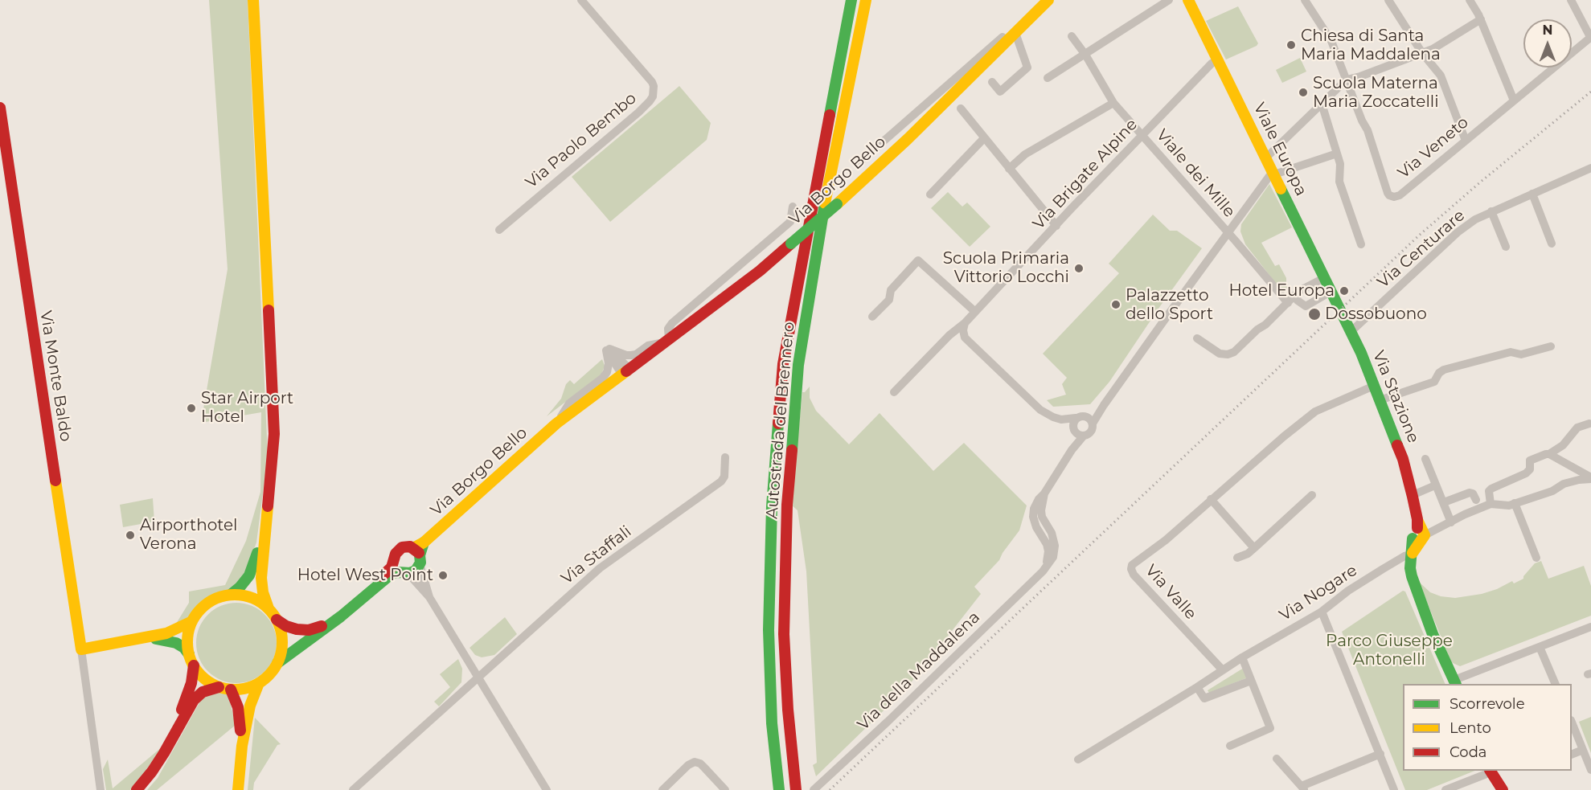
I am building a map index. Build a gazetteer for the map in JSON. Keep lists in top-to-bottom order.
{
  "streets": {
    "main road": [
      "Viale Europa",
      "Via Borgo Bello",
      "Via Monte Baldo",
      "Via Stazione",
      "Autostrada del Brennero"
    ],
    "street": [
      "Via Paolo Bembo",
      "Via Veneto",
      "Viale dei Mille",
      "Via Brigate Alpine",
      "Via Centurare",
      "Via Staffali",
      "Via Valle",
      "Via Nogare",
      "Via della Maddalena"
    ]
  },
  "crossings": [
    ["Viale Europa", "Via Brigate Alpine"],
    ["Viale Europa", "Via Stazione"],
    ["Viale Europa", "Via della Maddalena"],
    ["Viale dei Mille", "Via Brigate Alpine"],
    ["Viale dei Mille", "Via della Maddalena"],
    ["Via Centurare", "Via Stazione"],
    ["Via Stazione", "Via Valle"],
    ["Via Stazione", "Via Nogare"],
    ["Via Valle", "Via Nogare"]
  ],
  "parks": ["Parco Giuseppe Antonelli"],
  "places": [
    "Chiesa di Santa Maria Maddalena",
    "Scuola Materna Maria Zoccatelli",
    "Scuola Primaria Vittorio Locchi",
    "Hotel Europa",
    "Palazzetto dello Sport",
    "Dossobuono",
    "Star Airport Hotel",
    "Airporthotel Verona",
    "Hotel West Point"
  ],
  "legend": ["Scorrevole", "Lento", "Coda"],
  "north": "top"
}
